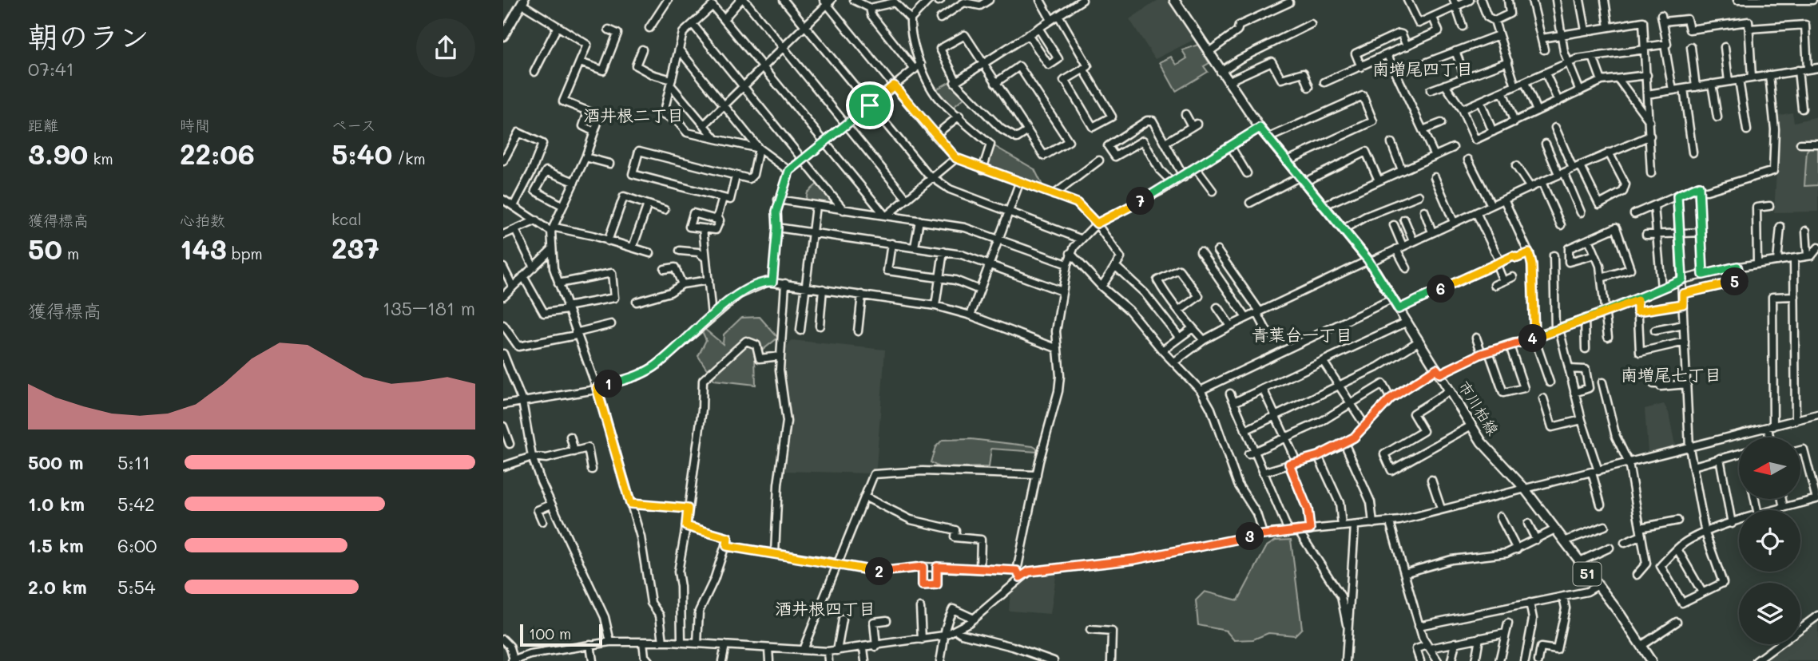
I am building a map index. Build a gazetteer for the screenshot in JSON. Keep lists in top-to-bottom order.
{
  "streets": {
    "main road": ["市川柏線", "51"]
  },
  "districts": [
    "南増尾四丁目",
    "酒井根二丁目",
    "青葉台一丁目",
    "南増尾七丁目",
    "酒井根四丁目"
  ],
  "scale_bar": "100 m",
  "north": "left",
  "page": {
    "heading": ["朝のラン", "07:41"],
    "stats": [
      ["距離", "3.90 km"],
      ["時間", "22:06"],
      ["ペース", "5:40 /km"],
      ["獲得標高", "50 m"],
      ["心拍数", "143 bpm"],
      ["kcal", "237"]
    ],
    "pins": [
      "7",
      "5",
      "6",
      "4",
      "1",
      "3",
      "2"
    ],
    "chart": ["獲得標高", "135–181 m"],
    "list": [
      {
        "name": "500 m",
        "note": "5:11"
      },
      {
        "name": "1.0 km",
        "note": "5:42"
      },
      {
        "name": "1.5 km",
        "note": "6:00"
      },
      {
        "name": "2.0 km",
        "note": "5:54"
      }
    ],
    "scale": "100 m"
  }
}
